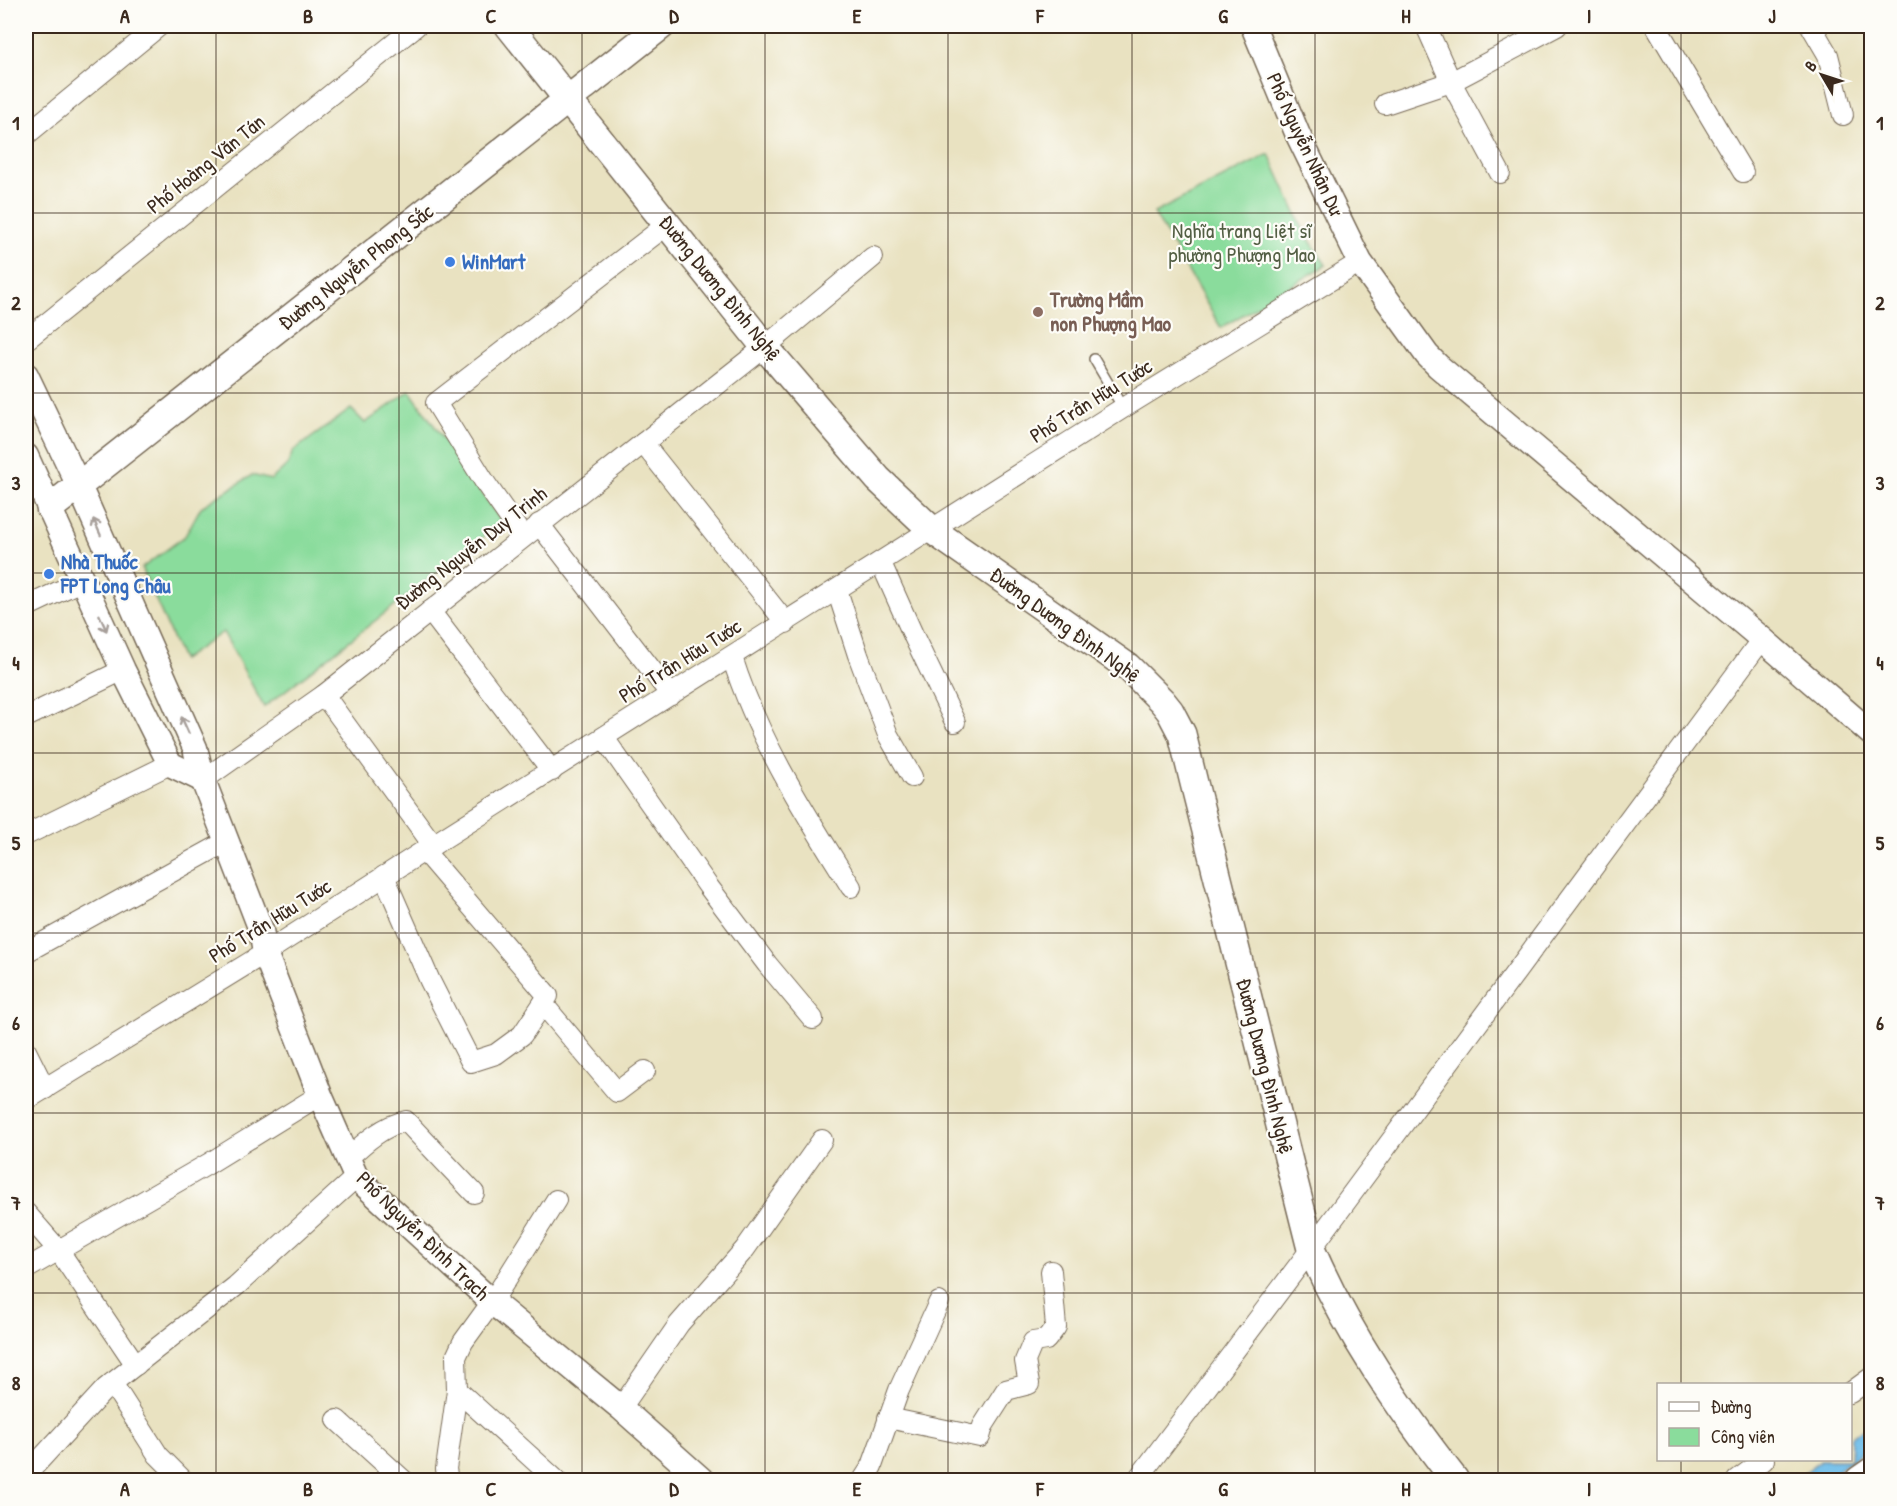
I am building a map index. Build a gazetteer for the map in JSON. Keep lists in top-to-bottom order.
{
  "streets": {
    "main road": ["Đường Nguyễn Phong Sắc", "Đường Dương Đình Nghệ"],
    "street": [
      "Phố Nguyễn Nhân Dư",
      "Phố Hoàng Văn Tán",
      "Phố Trần Hữu Tước",
      "Đường Nguyễn Duy Trinh",
      "Phố Nguyễn Đình Trạch"
    ]
  },
  "crossings": [
    ["Phố Nguyễn Nhân Dư", "Phố Trần Hữu Tước"],
    ["Đường Nguyễn Phong Sắc", "Đường Dương Đình Nghệ"],
    ["Đường Nguyễn Phong Sắc", "Phố Nguyễn Đình Trạch"],
    ["Đường Dương Đình Nghệ", "Phố Trần Hữu Tước"],
    ["Đường Dương Đình Nghệ", "Đường Nguyễn Duy Trinh"],
    ["Phố Trần Hữu Tước", "Phố Nguyễn Đình Trạch"],
    ["Đường Nguyễn Duy Trinh", "Phố Nguyễn Đình Trạch"]
  ],
  "parks": ["Nghĩa trang Liệt sĩ phường Phượng Mao"],
  "places": ["WinMart", "Trường Mầm non Phượng Mao", "Nhà Thuốc FPT Long Châu"],
  "legend": ["Đường", "Công viên"],
  "north": "top left",
  "grid": {
    "columns": [
      "A",
      "B",
      "C",
      "D",
      "E",
      "F",
      "G",
      "H",
      "I",
      "J"
    ],
    "rows": [
      "1",
      "2",
      "3",
      "4",
      "5",
      "6",
      "7",
      "8"
    ]
  }
}
